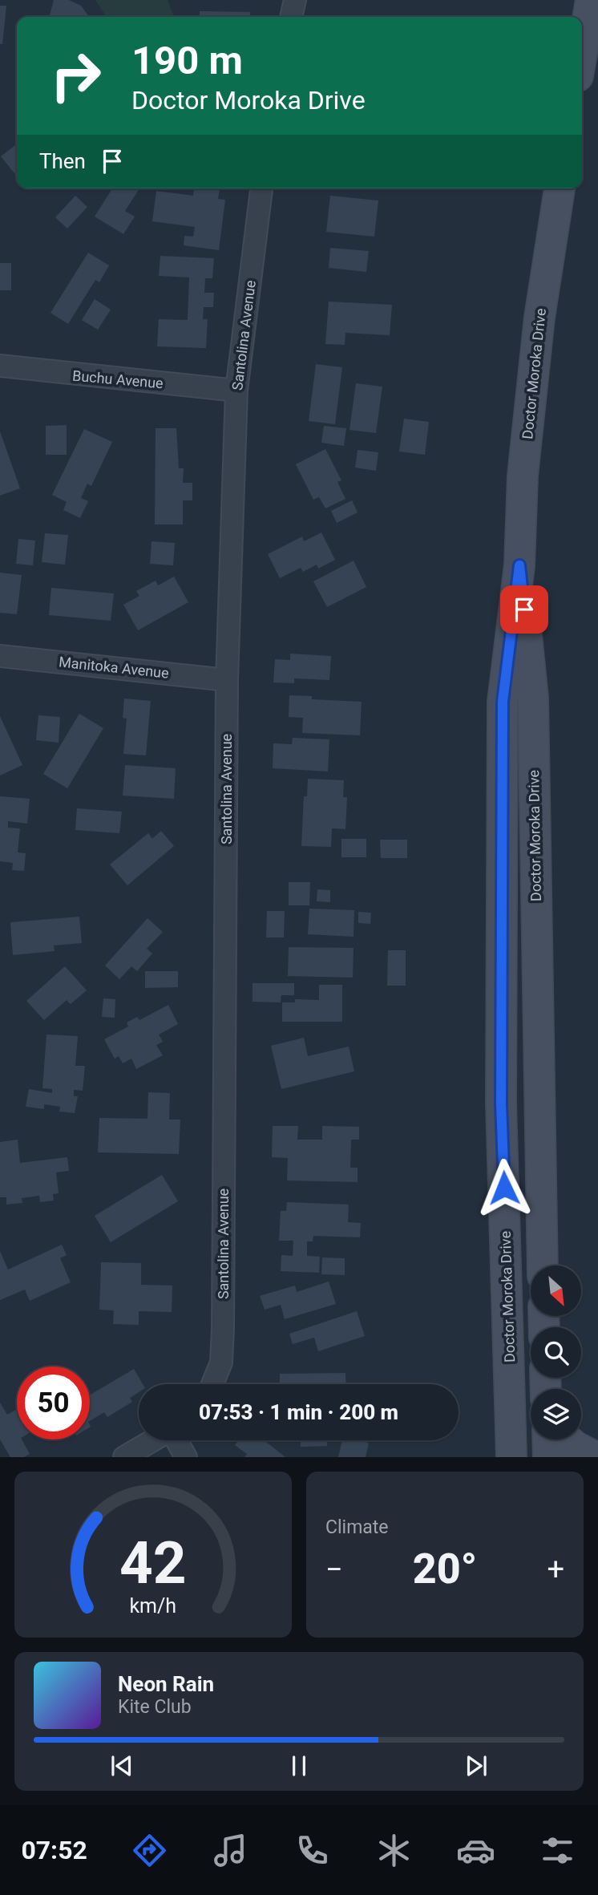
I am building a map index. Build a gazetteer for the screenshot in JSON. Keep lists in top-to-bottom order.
{
  "streets": {
    "main road": ["Doctor Moroka Drive"],
    "street": ["Santolina Avenue", "Buchu Avenue", "Manitoka Avenue"]
  },
  "crossings": [
    ["Santolina Avenue", "Buchu Avenue"],
    ["Santolina Avenue", "Manitoka Avenue"]
  ],
  "north": "bottom right",
  "page": {
    "turn": ["190 m", "Doctor Moroka Drive"],
    "then": "Then",
    "limit": "50",
    "trip": "07:53 · 1 min · 200 m",
    "tile": "Climate",
    "heat": ["−", "20°", "+"],
    "song": ["Neon Rain", "Kite Club"],
    "tabs": "07:52",
    "gauge": ["42", "km/h"]
  }
}
